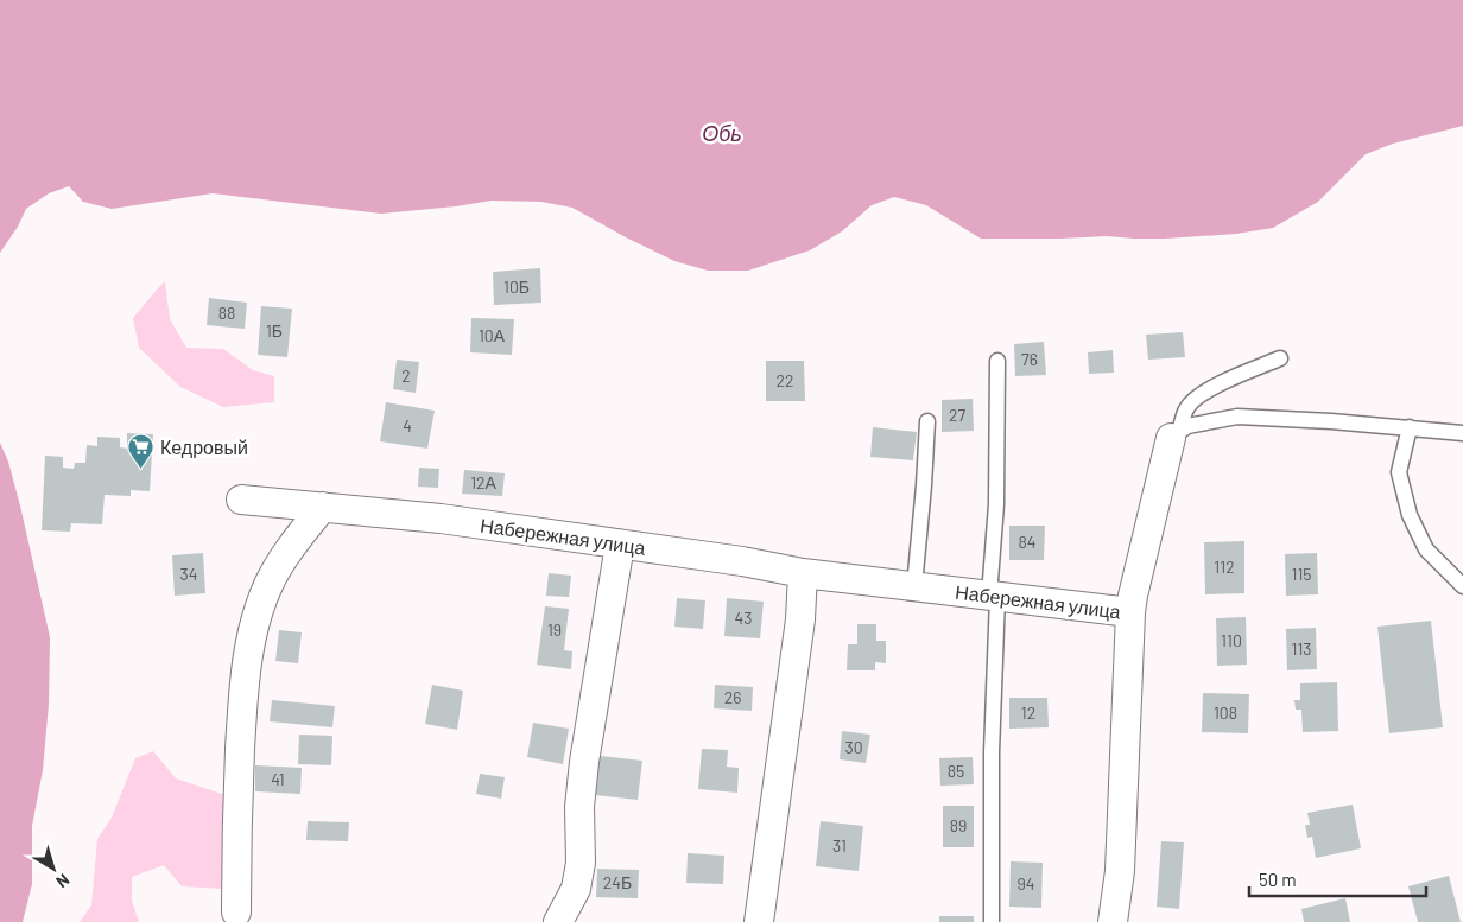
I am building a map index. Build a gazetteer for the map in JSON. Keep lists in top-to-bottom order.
{
  "streets": {
    "street": ["Набережная улица"]
  },
  "water": ["Обь"],
  "places": {
    "supermarket": ["Кедровый"]
  },
  "house_numbers": [
    "10Б",
    "88",
    "1Б",
    "10А",
    "76",
    "2",
    "22",
    "27",
    "4",
    "12А",
    "84",
    "112",
    "34",
    "115",
    "43",
    "19",
    "110",
    "113",
    "26",
    "12",
    "108",
    "30",
    "85",
    "41",
    "89",
    "31",
    "24Б",
    "94"
  ],
  "scale_bar": "50 m",
  "north": "bottom right"
}
